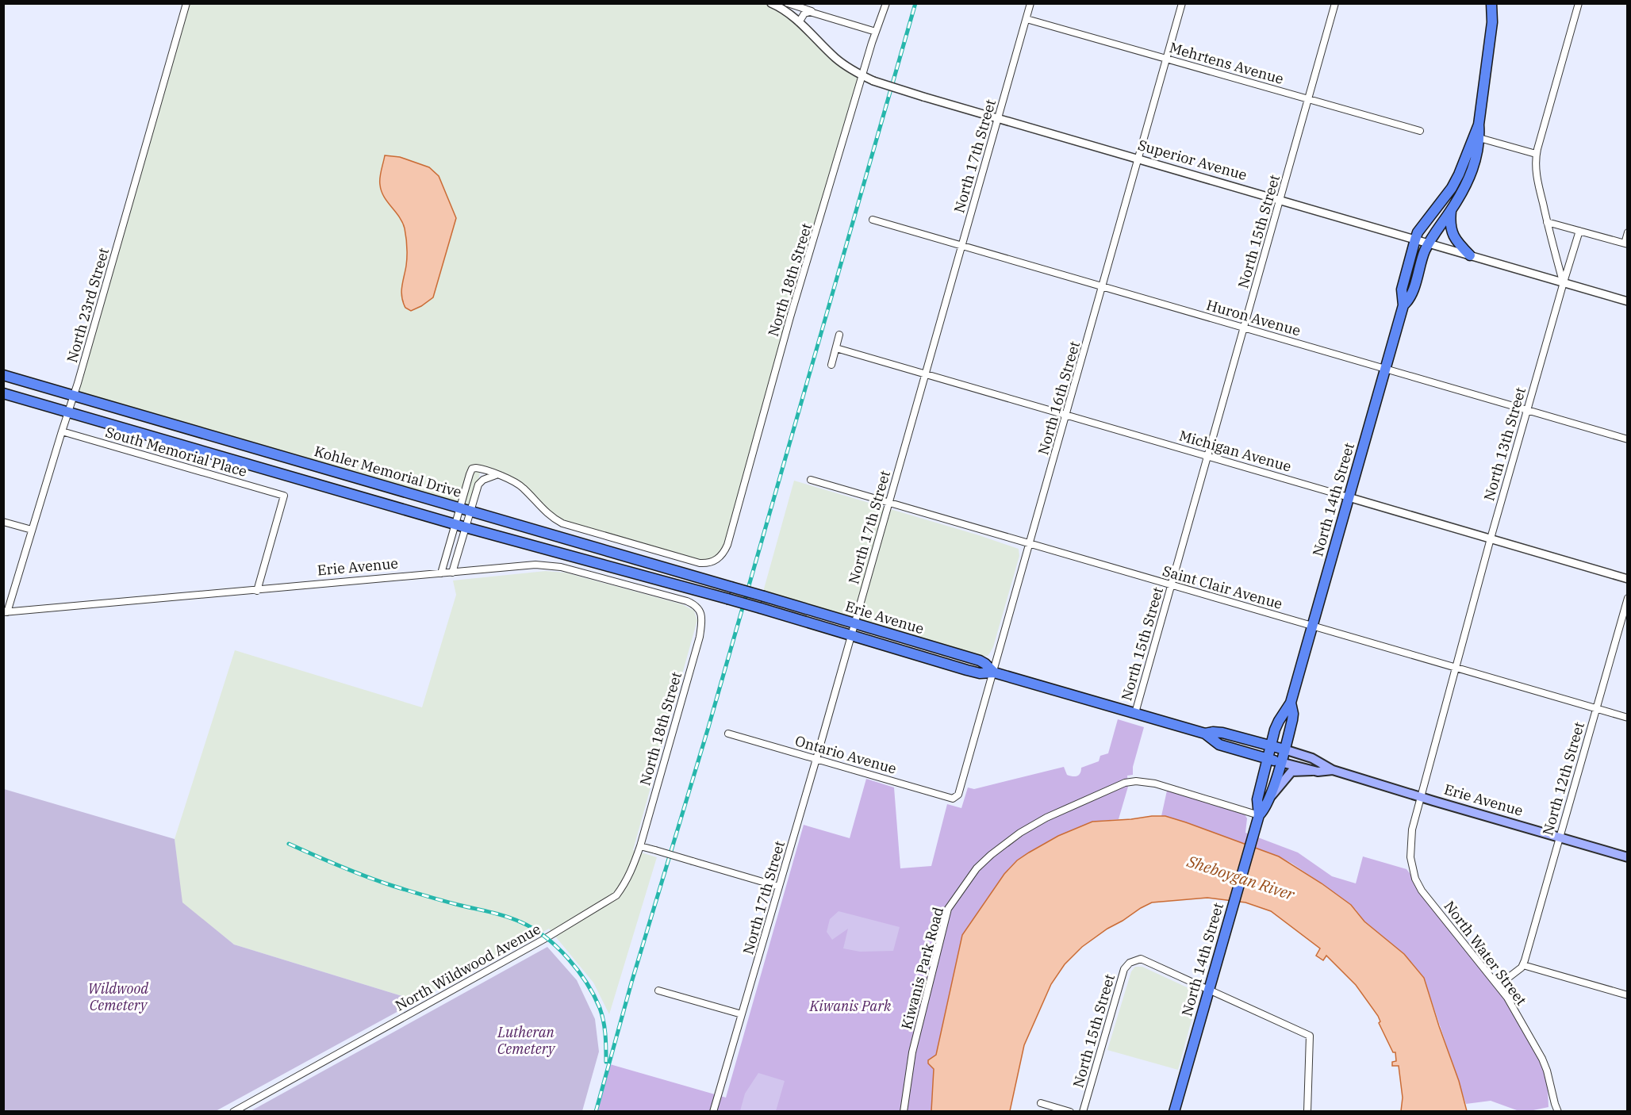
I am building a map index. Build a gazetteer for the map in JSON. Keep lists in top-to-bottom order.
{
  "streets": {
    "main road": ["Kohler Memorial Drive", "North 14th Street", "Erie Avenue"],
    "street": [
      "Mehrtens Avenue",
      "North 17th Street",
      "Superior Avenue",
      "North 15th Street",
      "North 18th Street",
      "North 23rd Street",
      "Huron Avenue",
      "North 16th Street",
      "North 13th Street",
      "Michigan Avenue",
      "South Memorial Place",
      "Saint Clair Avenue",
      "Ontario Avenue",
      "North 12th Street",
      "North Water Street",
      "North Wildwood Avenue",
      "Kiwanis Park Road"
    ]
  },
  "crossings": [
    ["Mehrtens Avenue", "North 17th Street"],
    ["Mehrtens Avenue", "North 15th Street"],
    ["Mehrtens Avenue", "North 16th Street"],
    ["North 17th Street", "Superior Avenue"],
    ["North 17th Street", "Huron Avenue"],
    ["North 17th Street", "Michigan Avenue"],
    ["North 17th Street", "Erie Avenue"],
    ["North 17th Street", "Saint Clair Avenue"],
    ["North 17th Street", "Ontario Avenue"],
    ["Superior Avenue", "North 15th Street"],
    ["Superior Avenue", "North 18th Street"],
    ["Superior Avenue", "North 16th Street"],
    ["Superior Avenue", "North 13th Street"],
    ["Superior Avenue", "North 14th Street"],
    ["North 15th Street", "Huron Avenue"],
    ["North 15th Street", "Michigan Avenue"],
    ["North 15th Street", "North 14th Street"],
    ["North 15th Street", "Erie Avenue"],
    ["North 15th Street", "Saint Clair Avenue"],
    ["North 18th Street", "Erie Avenue"],
    ["North 18th Street", "North Wildwood Avenue"],
    ["North 23rd Street", "South Memorial Place"],
    ["North 23rd Street", "Kohler Memorial Drive"],
    ["North 23rd Street", "Erie Avenue"],
    ["Huron Avenue", "North 16th Street"],
    ["Huron Avenue", "North 13th Street"],
    ["Huron Avenue", "North 14th Street"],
    ["North 16th Street", "Michigan Avenue"],
    ["North 16th Street", "Erie Avenue"],
    ["North 16th Street", "Saint Clair Avenue"],
    ["North 16th Street", "Ontario Avenue"],
    ["North 13th Street", "Michigan Avenue"],
    ["North 13th Street", "Erie Avenue"],
    ["North 13th Street", "Saint Clair Avenue"],
    ["North 13th Street", "North Water Street"],
    ["Michigan Avenue", "North 14th Street"],
    ["South Memorial Place", "Erie Avenue"],
    ["Kohler Memorial Drive", "Erie Avenue"],
    ["North 14th Street", "Erie Avenue"],
    ["North 14th Street", "Saint Clair Avenue"],
    ["North 14th Street", "Kiwanis Park Road"],
    ["Erie Avenue", "North 12th Street"],
    ["Saint Clair Avenue", "North 12th Street"]
  ],
  "water": ["Sheboygan River"],
  "parks": ["Wildwood Cemetery", "Kiwanis Park", "Lutheran Cemetery"]
}
